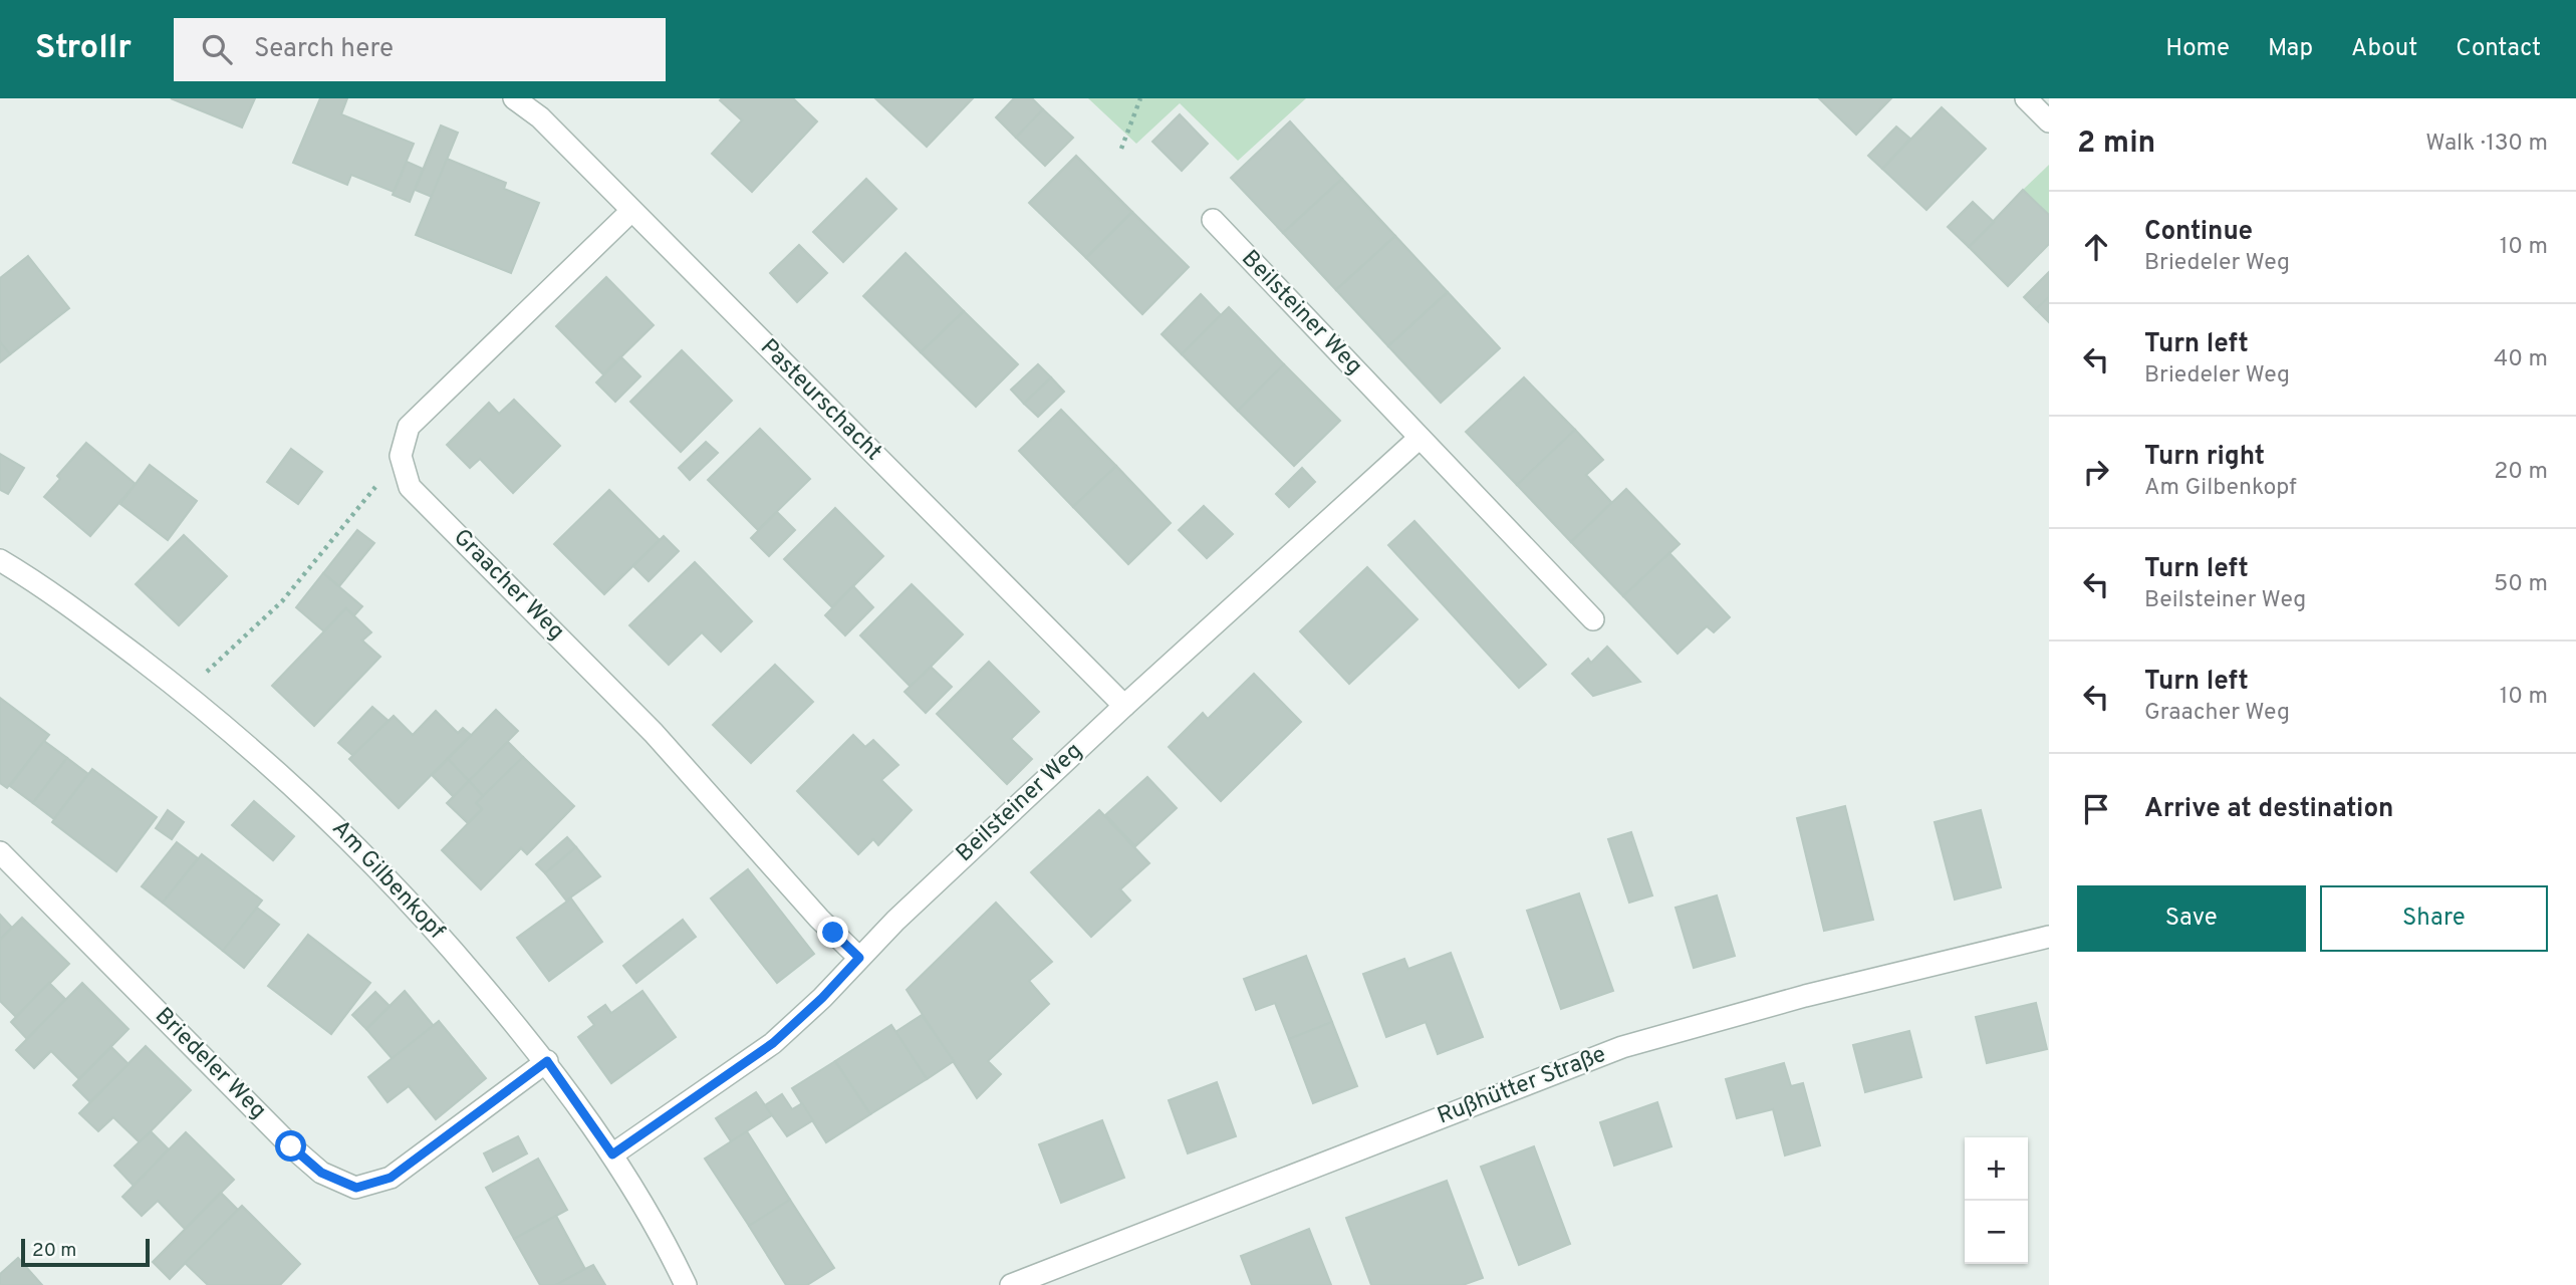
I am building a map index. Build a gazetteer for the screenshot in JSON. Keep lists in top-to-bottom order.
{
  "streets": {
    "street": [
      "Beilsteiner Weg",
      "Pasteurschacht",
      "Graacher Weg",
      "Am Gilbenkopf",
      "Briedeler Weg",
      "Rußhütter Straße"
    ]
  },
  "crossings": [
    ["Beilsteiner Weg", "Pasteurschacht"],
    ["Beilsteiner Weg", "Graacher Weg"],
    ["Beilsteiner Weg", "Am Gilbenkopf"],
    ["Am Gilbenkopf", "Briedeler Weg"]
  ],
  "scale_bar": "20 m",
  "page": {
    "header": "Strollr",
    "search": "Search here",
    "nav": [
      "Home",
      "Map",
      "About",
      "Contact"
    ],
    "heading": ["2 min", "Walk · 130 m"],
    "list": [
      ["Continue", "Briedeler Weg", "10 m"],
      ["Turn left", "Briedeler Weg", "40 m"],
      ["Turn right", "Am Gilbenkopf", "20 m"],
      ["Turn left", "Beilsteiner Weg", "50 m"],
      ["Turn left", "Graacher Weg", "10 m"],
      "Arrive at destination"
    ],
    "buttons": ["Save", "Share"],
    "map_buttons": ["+", "−"],
    "scale": "20 m"
  }
}
